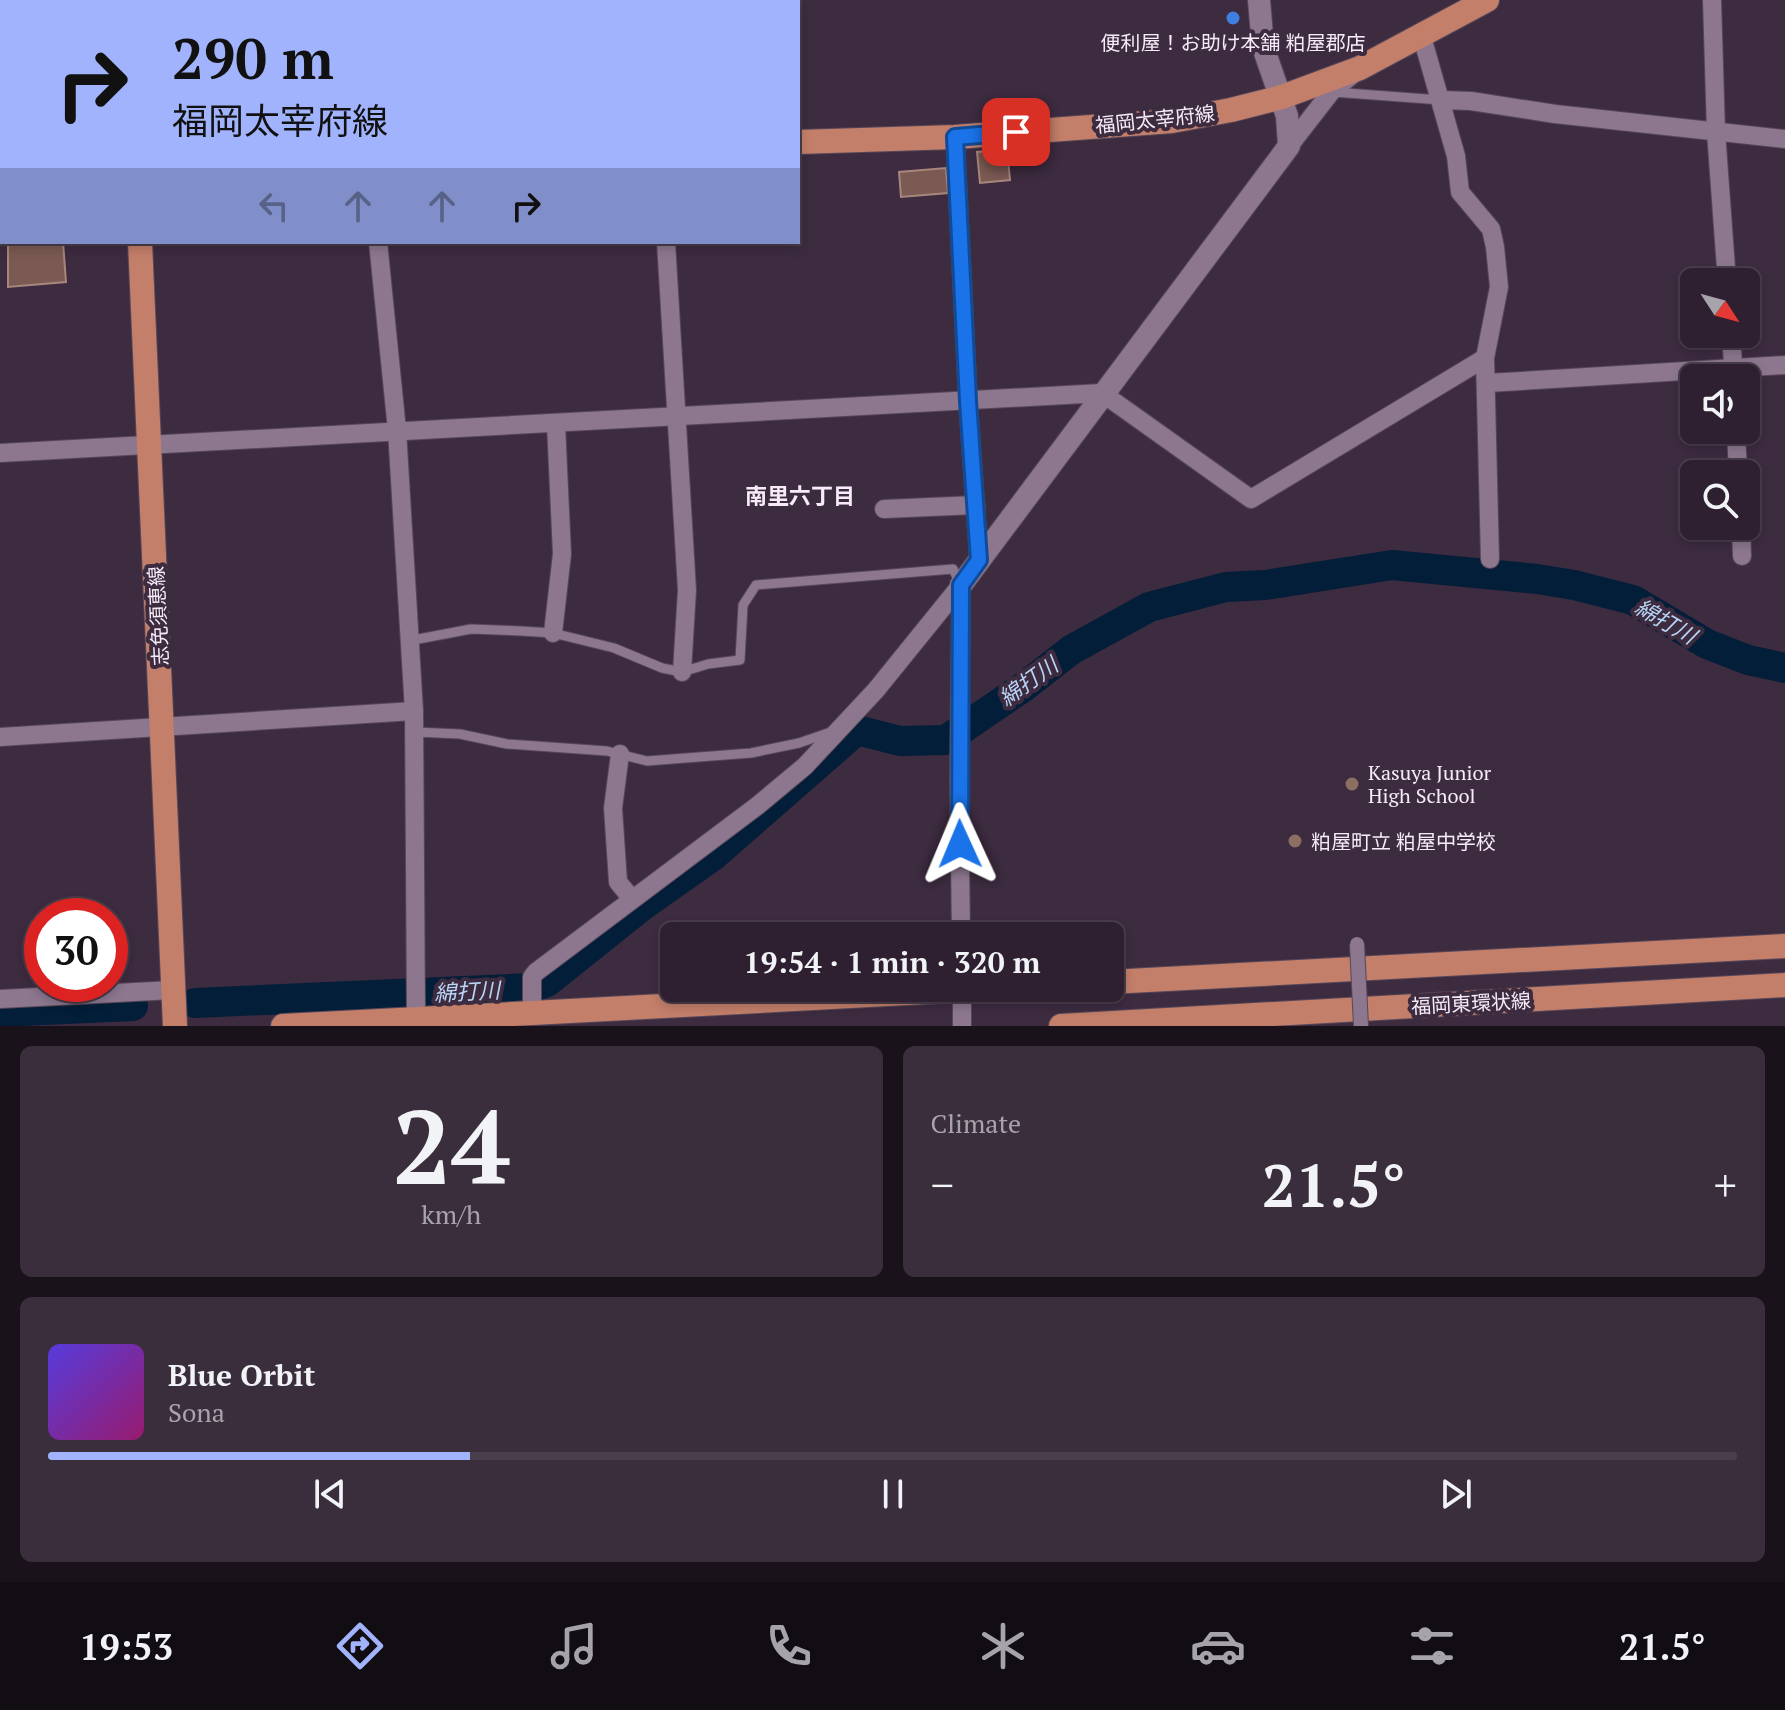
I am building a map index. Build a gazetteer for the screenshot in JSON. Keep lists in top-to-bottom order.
{
  "streets": {
    "main road": ["福岡太宰府線", "志免須恵線", "福岡東環状線"]
  },
  "districts": ["南里六丁目"],
  "water": ["綿打川"],
  "places": ["便利屋！お助け本舗 粕屋郡店", "Kasuya Junior High School", "粕屋町立 粕屋中学校"],
  "north": "bottom right",
  "page": {
    "turn": ["290 m", "福岡太宰府線"],
    "limit": "30",
    "trip": "19:54 · 1 min · 320 m",
    "tile": [
      ["24", "km/h"],
      "Climate"
    ],
    "heat": ["−", "21.5°", "+"],
    "song": ["Blue Orbit", "Sona"],
    "tabs": ["19:53", "21.5°"]
  }
}
